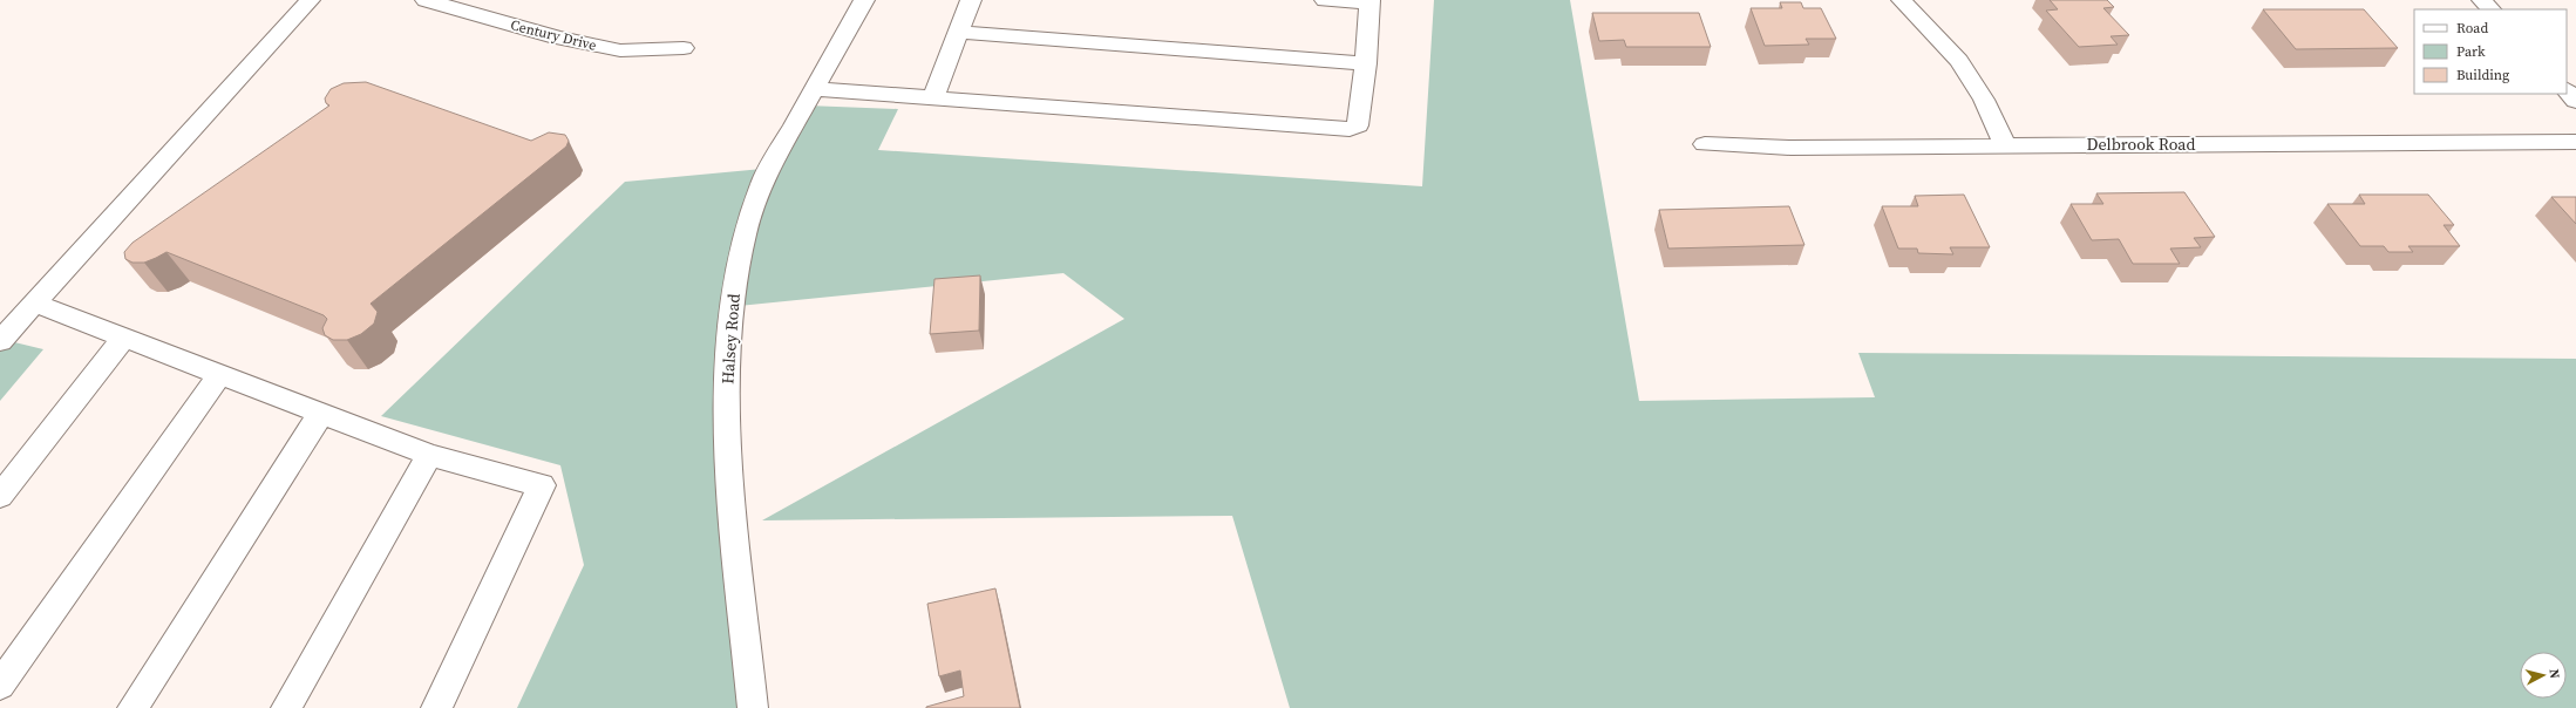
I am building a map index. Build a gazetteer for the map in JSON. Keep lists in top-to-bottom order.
{
  "streets": {
    "street": ["Century Drive", "Delbrook Road", "Halsey Road"]
  },
  "legend": ["Road", "Park", "Building"],
  "north": "right"
}
